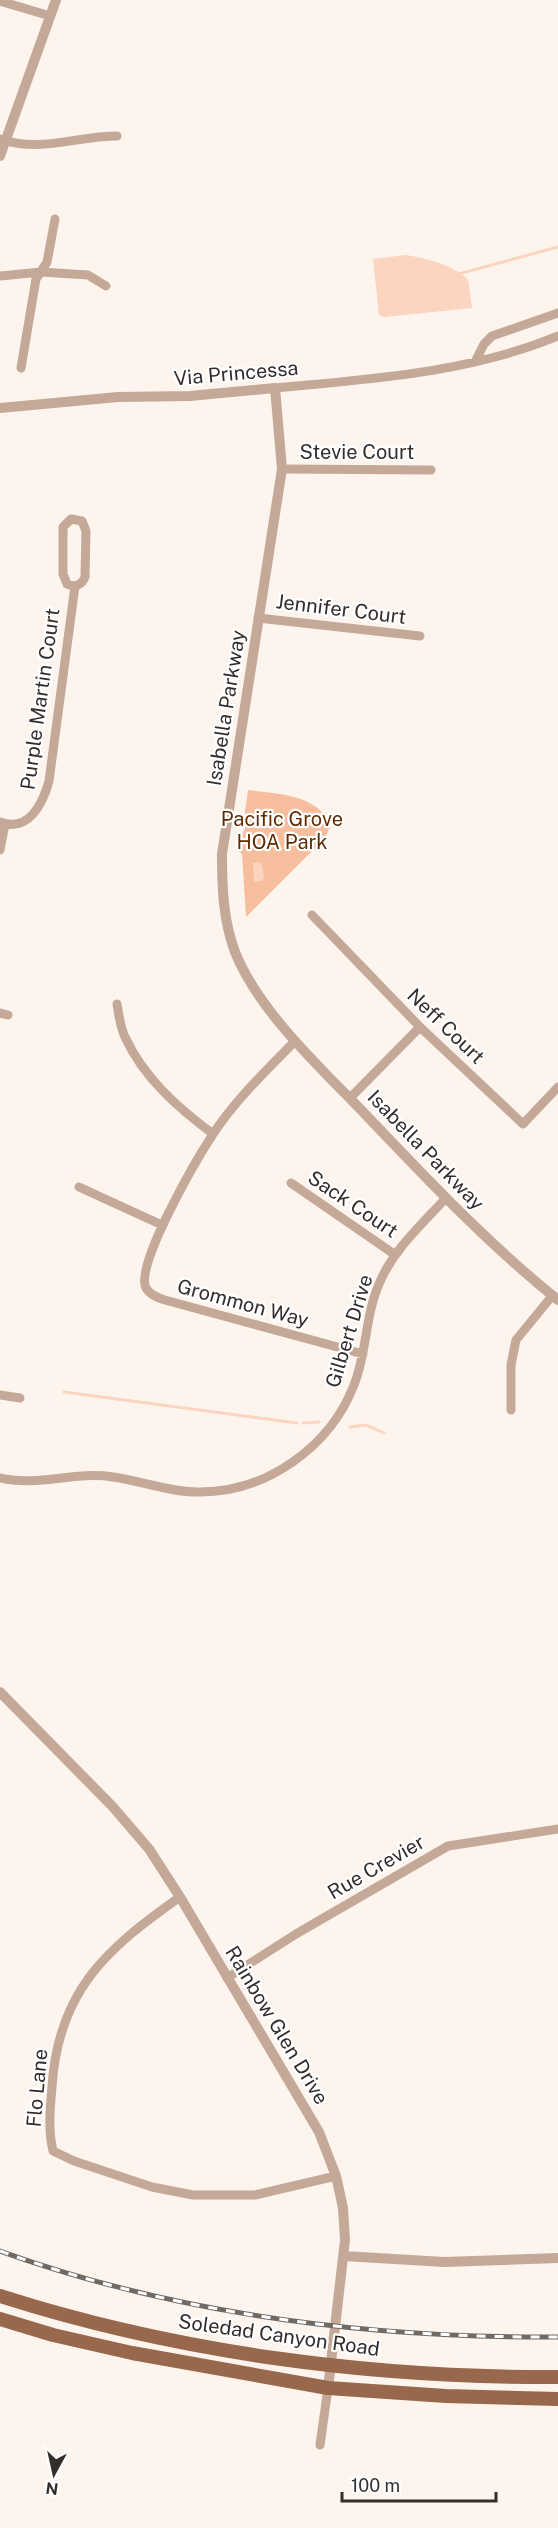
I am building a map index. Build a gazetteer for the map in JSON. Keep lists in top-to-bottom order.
{
  "streets": {
    "main road": ["Soledad Canyon Road"],
    "street": [
      "Via Princessa",
      "Stevie Court",
      "Jennifer Court",
      "Purple Martin Court",
      "Isabella Parkway",
      "Neff Court",
      "Sack Court",
      "Grommon Way",
      "Gilbert Drive",
      "Rue Crevier",
      "Rainbow Glen Drive",
      "Flo Lane"
    ]
  },
  "crossings": [
    ["Via Princessa", "Isabella Parkway"],
    ["Stevie Court", "Isabella Parkway"],
    ["Jennifer Court", "Isabella Parkway"],
    ["Isabella Parkway", "Grommon Way"],
    ["Isabella Parkway", "Gilbert Drive"],
    ["Sack Court", "Gilbert Drive"],
    ["Grommon Way", "Gilbert Drive"],
    ["Rue Crevier", "Rainbow Glen Drive"],
    ["Rainbow Glen Drive", "Flo Lane"],
    ["Rainbow Glen Drive", "Soledad Canyon Road"]
  ],
  "parks": ["Pacific Grove HOA Park"],
  "scale_bar": "100 m",
  "north": "bottom"
}
